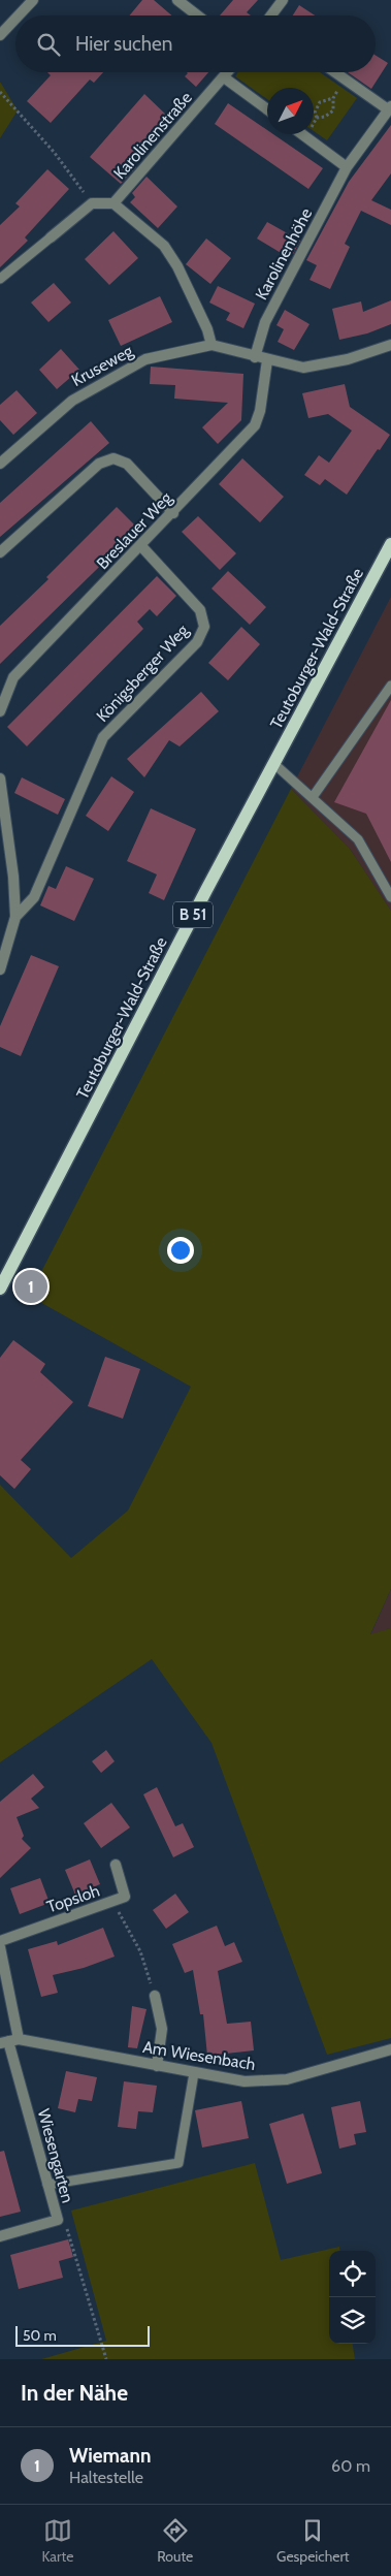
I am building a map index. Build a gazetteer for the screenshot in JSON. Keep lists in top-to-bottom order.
{
  "streets": {
    "main road": ["Teutoburger-Wald-Straße", "B 51"],
    "street": [
      "Karolinenstraße",
      "Karolinenhöhe",
      "Kruseweg",
      "Breslauer Weg",
      "Königsberger Weg",
      "Topsloh",
      "Am Wiesenbach",
      "Wiesengarten"
    ]
  },
  "crossings": [
    ["Karolinenhöhe", "Kruseweg"],
    ["Kruseweg", "Breslauer Weg"],
    ["Breslauer Weg", "Königsberger Weg"],
    ["Am Wiesenbach", "Wiesengarten"]
  ],
  "scale_bar": "50 m",
  "north": "top right",
  "page": {
    "search": "Hier suchen",
    "pins": "1",
    "scale": "50 m",
    "heading": "In der Nähe",
    "list": [
      {
        "mark": "1",
        "name": "Wiemann",
        "note": "Haltestelle",
        "value": "60 m"
      }
    ],
    "nav": ["Karte", "Route", "Gespeichert"]
  }
}
